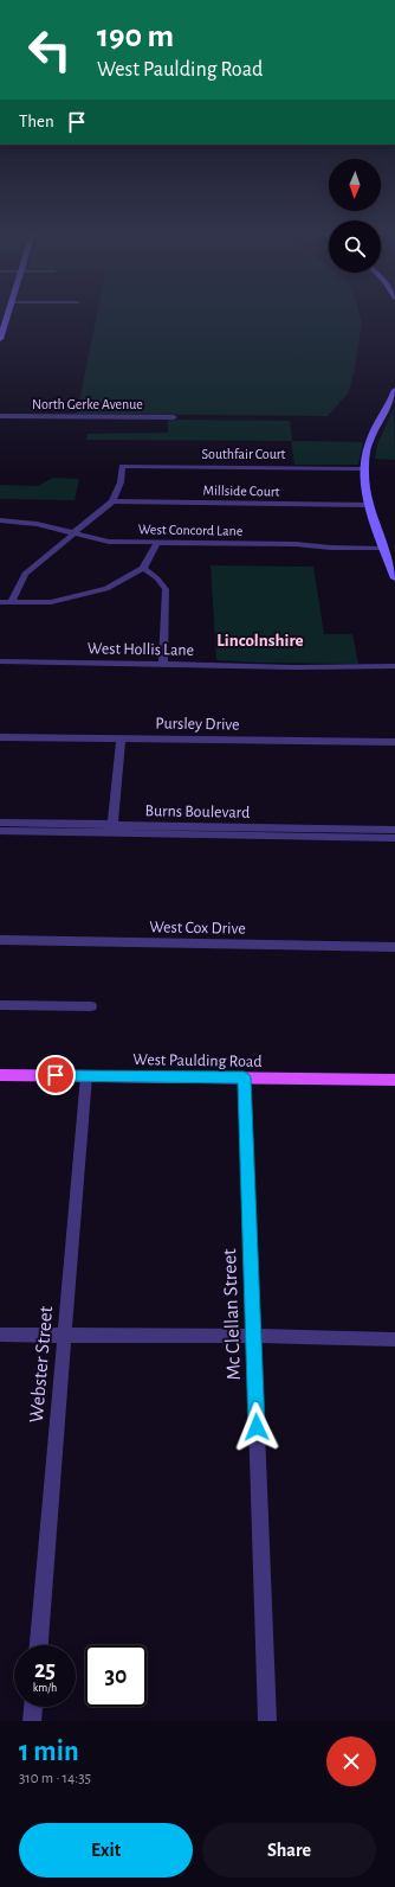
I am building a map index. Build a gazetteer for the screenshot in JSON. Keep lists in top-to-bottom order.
{
  "streets": {
    "main road": ["West Paulding Road"],
    "street": [
      "North Gerke Avenue",
      "Southfair Court",
      "Millside Court",
      "West Concord Lane",
      "West Hollis Lane",
      "Pursley Drive",
      "Burns Boulevard",
      "West Cox Drive",
      "Mc Clellan Street",
      "Webster Street"
    ]
  },
  "crossings": [
    ["Southfair Court", "Millside Court"],
    ["West Paulding Road", "Mc Clellan Street"],
    ["West Paulding Road", "Webster Street"]
  ],
  "districts": ["Lincolnshire"],
  "north": "bottom",
  "page": {
    "turn": ["190 m", "West Paulding Road"],
    "then": "Then",
    "speed": "25 km/h",
    "limit": "30",
    "heading": ["1 min", "310 m · 14:35"],
    "buttons": ["Exit", "Share"]
  }
}
